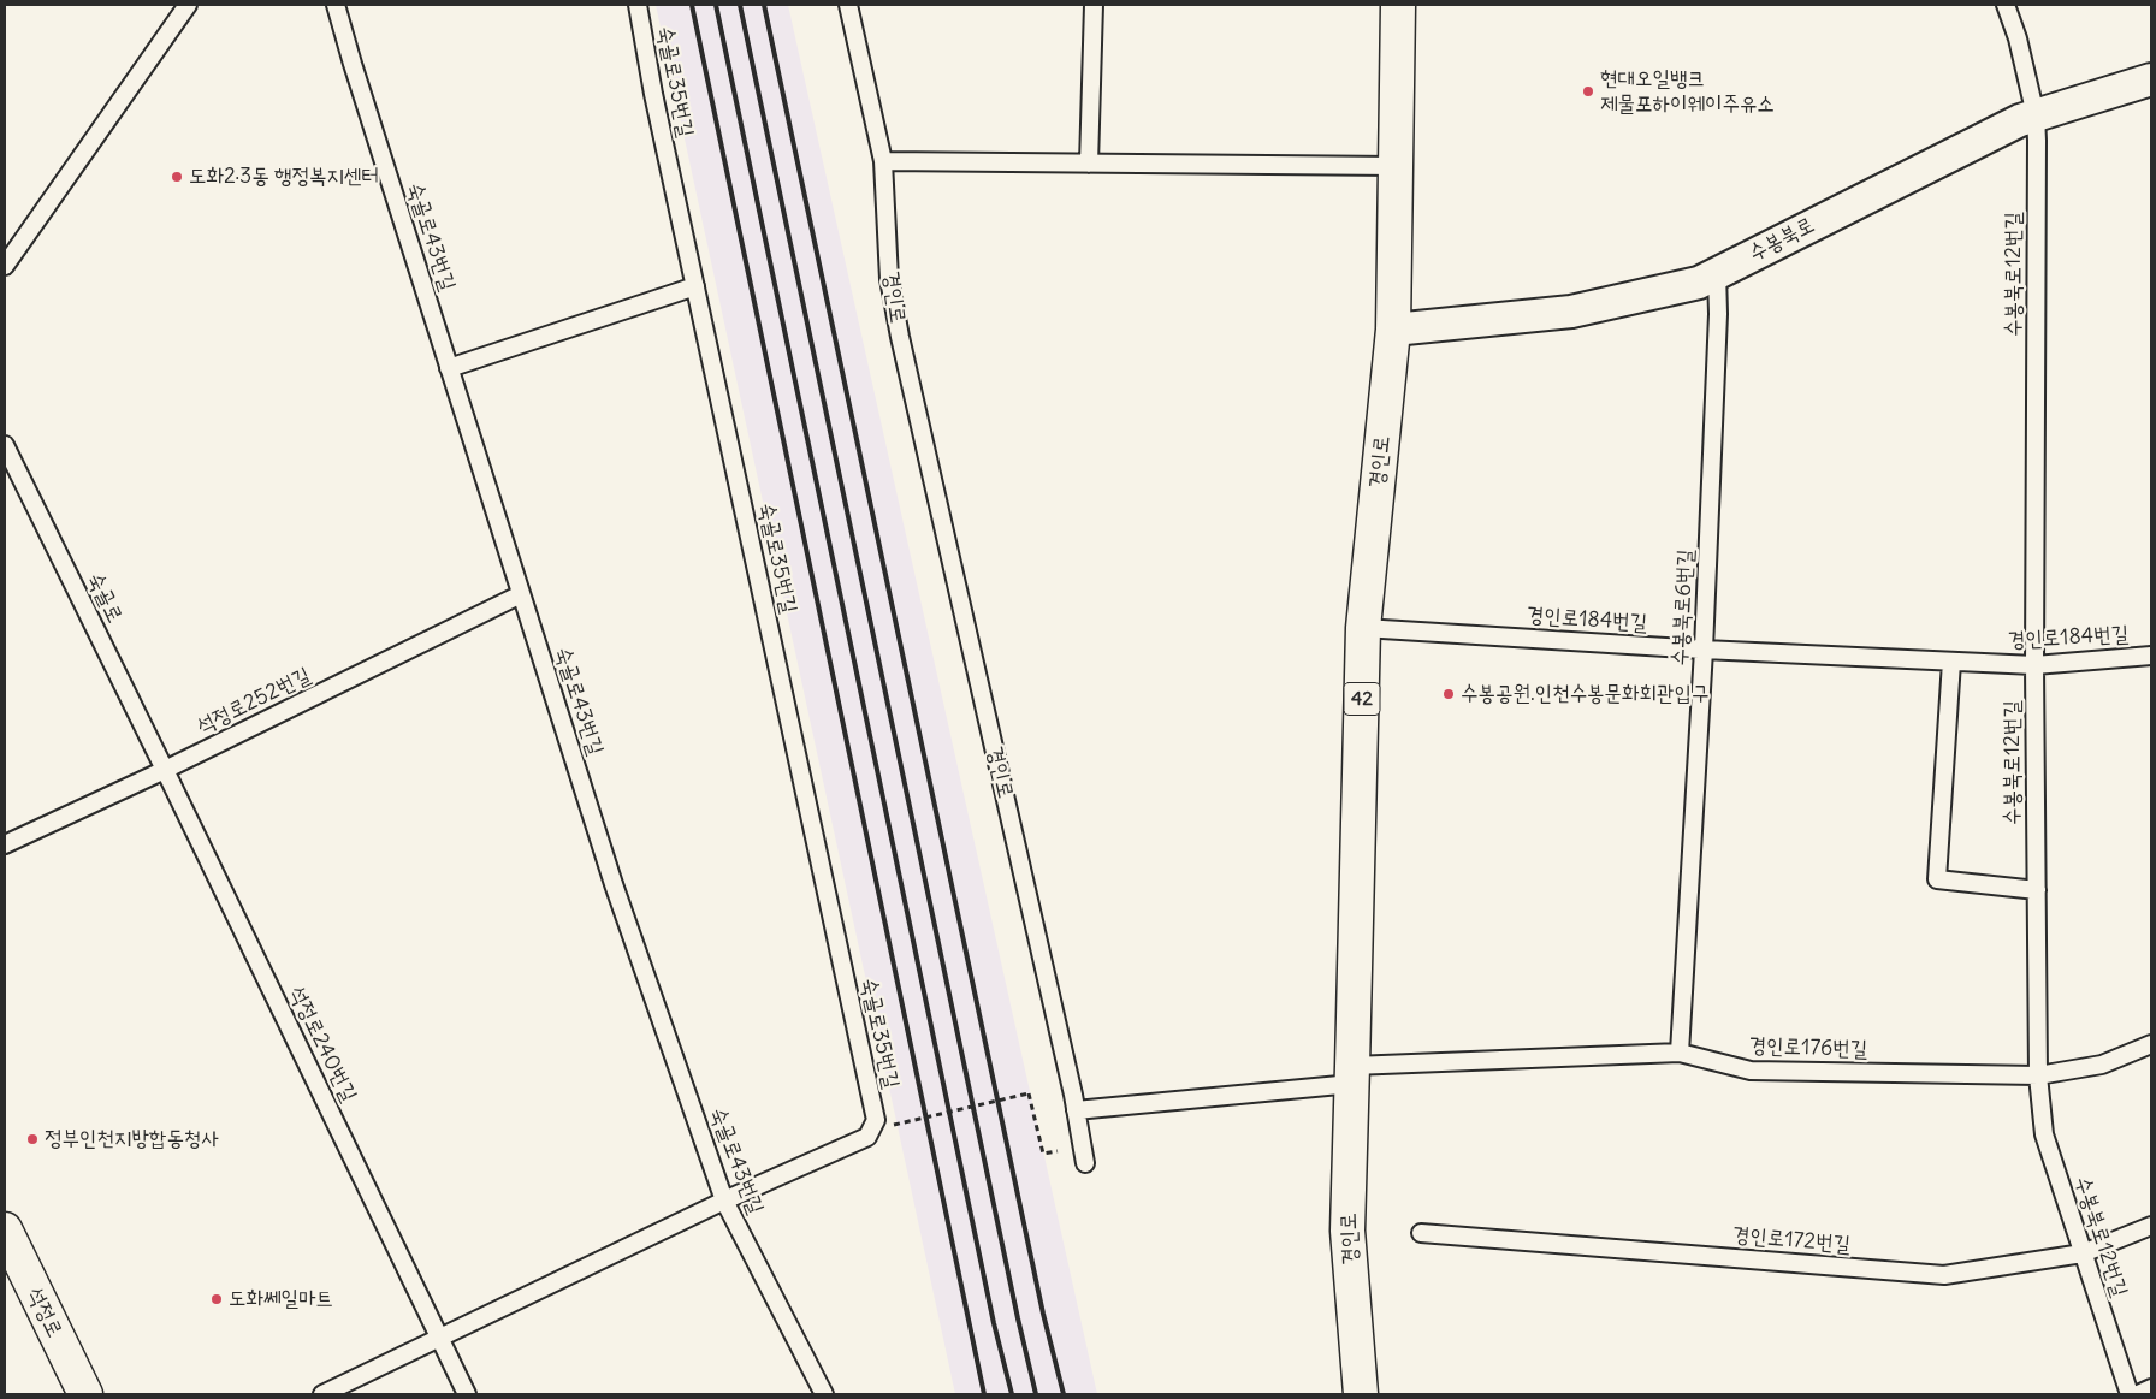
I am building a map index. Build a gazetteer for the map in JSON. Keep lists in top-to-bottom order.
{
  "streets": {
    "main road": ["경인로", "42", "석정로"],
    "street": ["수봉북로"],
    "lane": [
      "숙골로35번길",
      "숙골로43번길",
      "수봉북로12번길",
      "숙골로",
      "수봉북로6번길",
      "경인로184번길",
      "석정로252번길",
      "석정로240번길",
      "경인로176번길",
      "경인로172번길"
    ]
  },
  "crossings": [
    ["숙골로35번길", "숙골로43번길"],
    ["숙골로43번길", "석정로252번길"],
    ["수봉북로", "수봉북로12번길"],
    ["수봉북로", "경인로"],
    ["수봉북로", "수봉북로6번길"],
    ["수봉북로12번길", "경인로184번길"],
    ["수봉북로12번길", "경인로176번길"],
    ["수봉북로12번길", "경인로172번길"],
    ["경인로", "경인로184번길"],
    ["경인로", "경인로176번길"],
    ["숙골로", "석정로252번길"],
    ["숙골로", "석정로240번길"],
    ["수봉북로6번길", "경인로184번길"],
    ["수봉북로6번길", "경인로176번길"],
    ["석정로252번길", "석정로240번길"]
  ],
  "places": [
    "현대오일뱅크 제물포하이웨이주유소",
    "도화2·3동 행정복지센터",
    "수봉공원.인천수봉문화회관입구",
    "정부인천지방합동청사",
    "도화쎄일마트"
  ]
}
